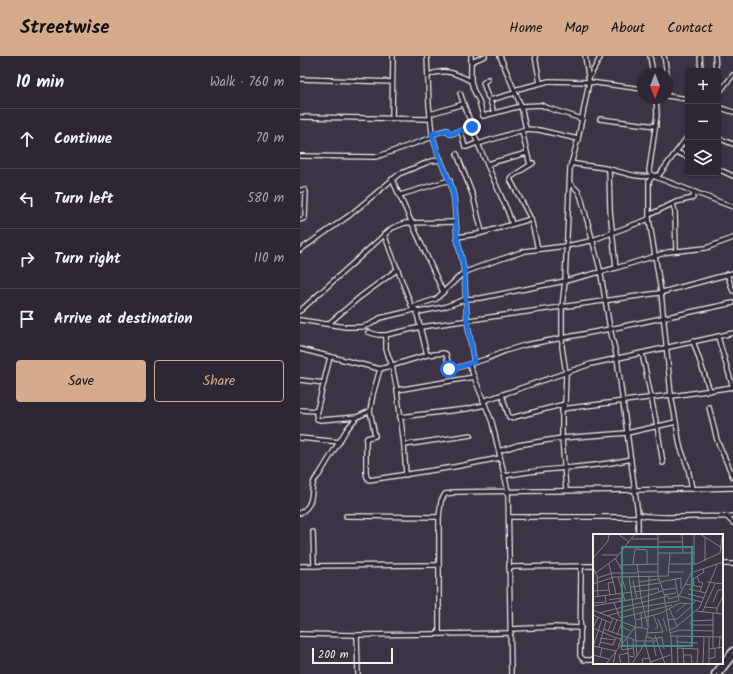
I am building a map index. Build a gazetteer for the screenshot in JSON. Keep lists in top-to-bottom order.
{
  "scale_bar": "200 m",
  "north": "bottom",
  "page": {
    "header": "Streetwise",
    "nav": [
      "Home",
      "Map",
      "About",
      "Contact"
    ],
    "heading": ["10 min", "Walk · 760 m"],
    "map_buttons": ["+", "−"],
    "list": [
      ["Continue", "70 m"],
      ["Turn left", "580 m"],
      ["Turn right", "110 m"],
      "Arrive at destination"
    ],
    "buttons": ["Save", "Share"],
    "scale": "200 m"
  }
}
